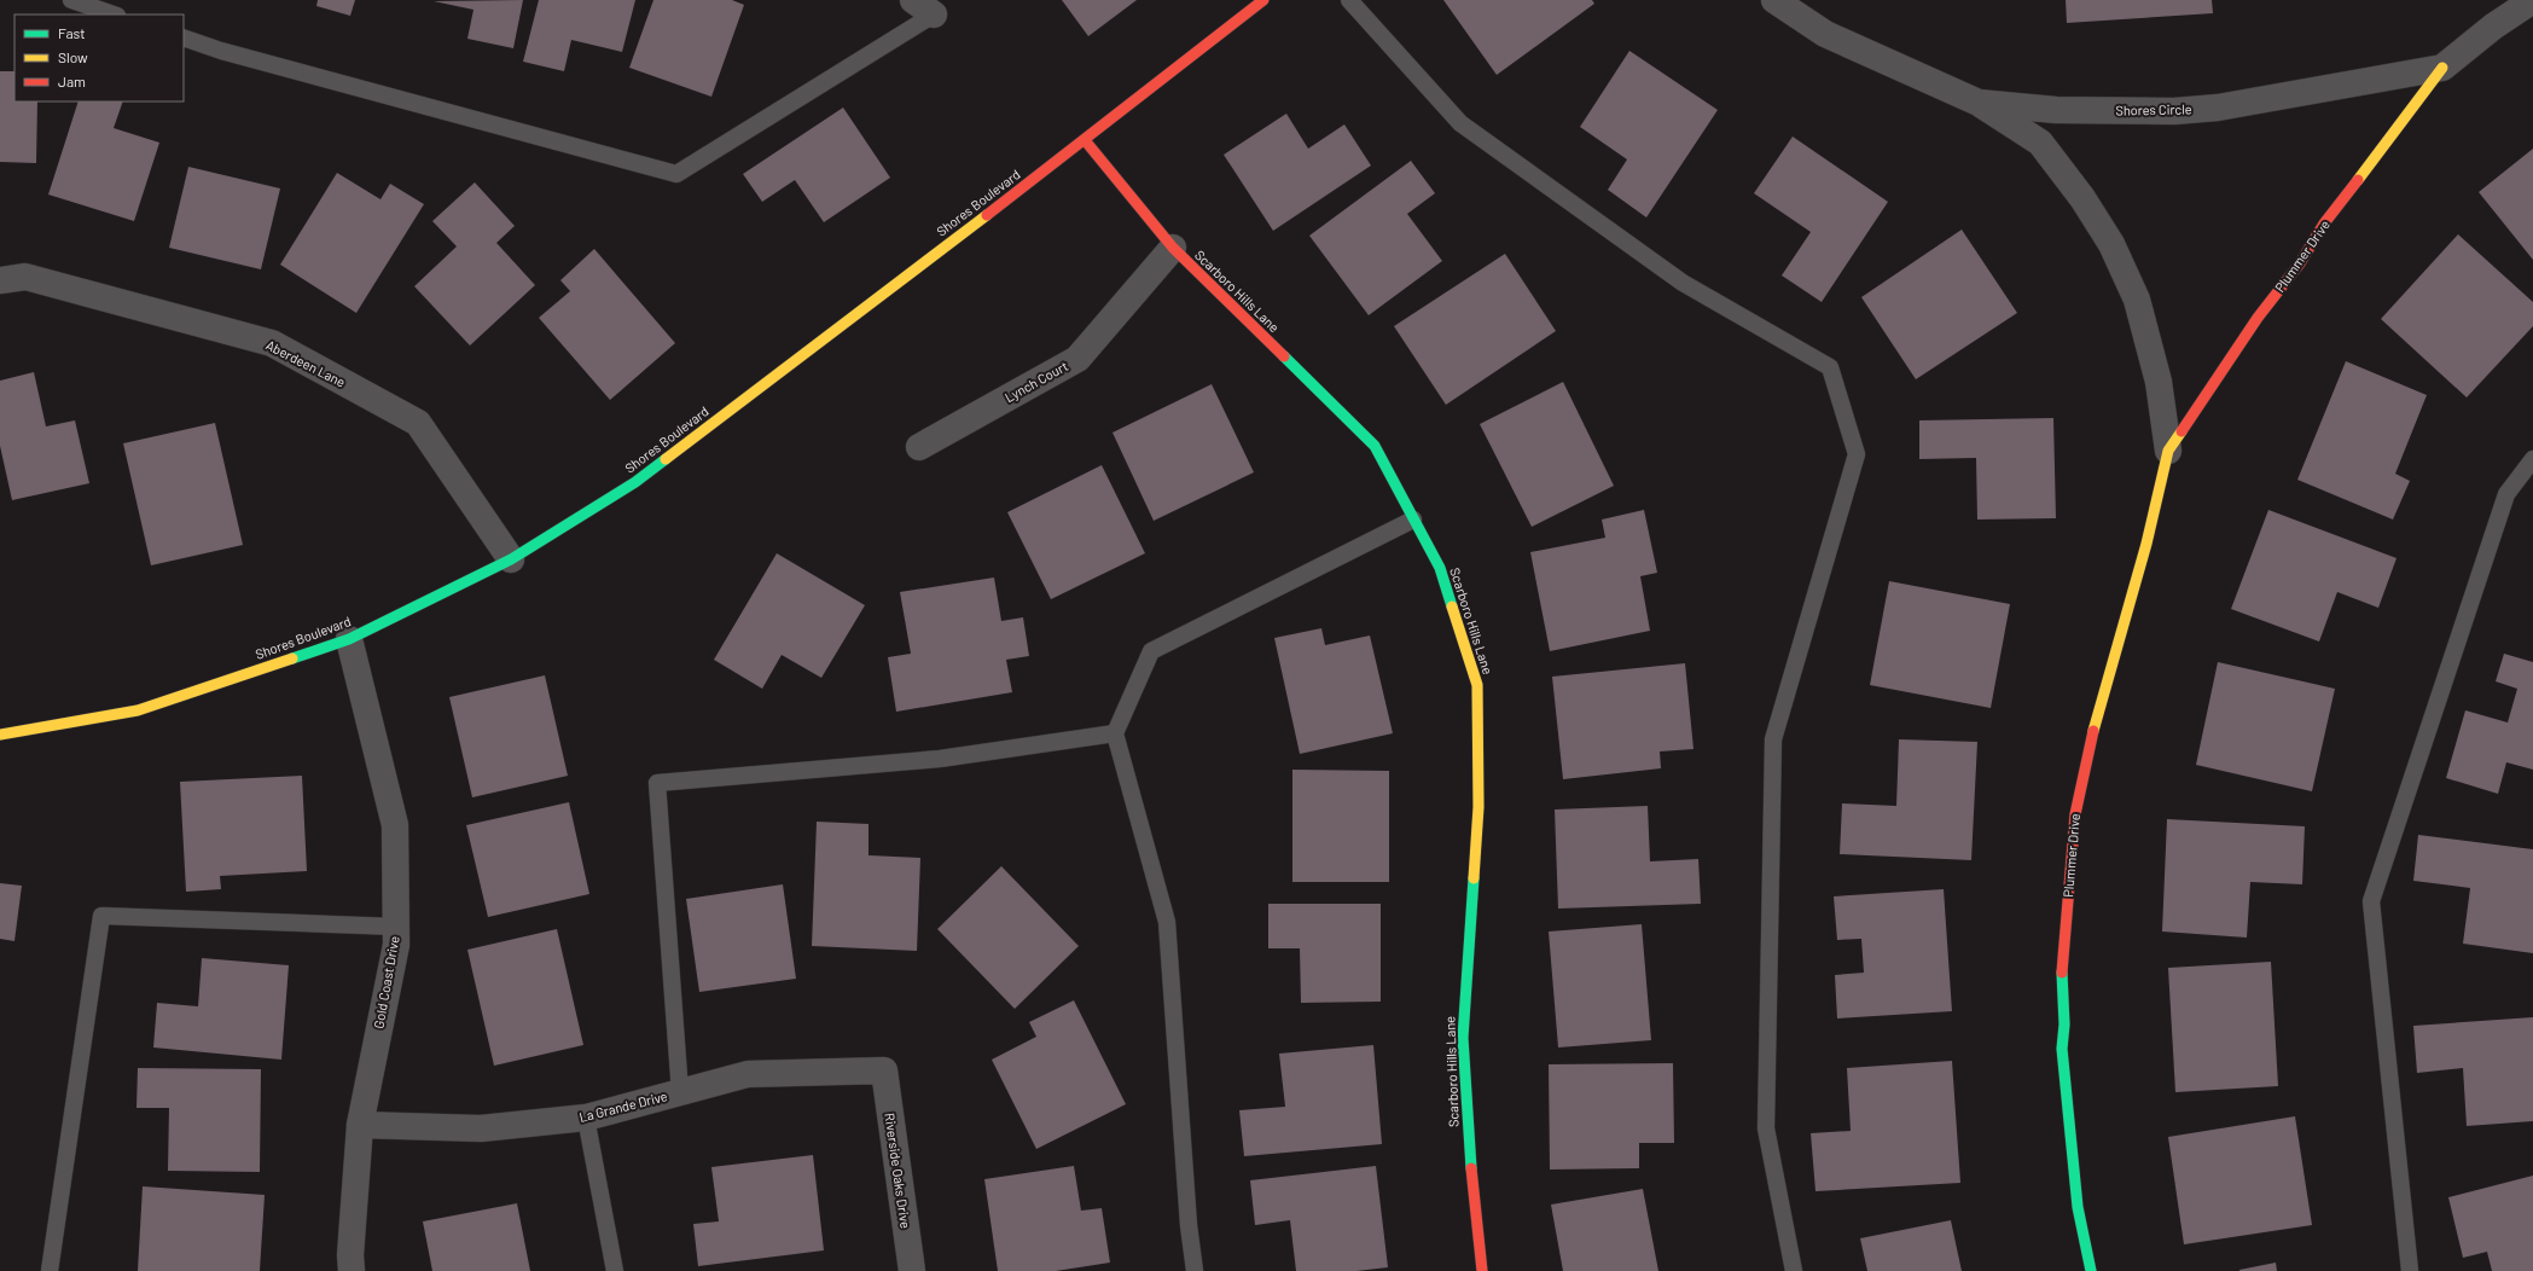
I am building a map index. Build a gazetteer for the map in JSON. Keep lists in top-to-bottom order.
{
  "streets": {
    "street": [
      "Shores Circle",
      "Shores Boulevard",
      "Plummer Drive",
      "Scarboro Hills Lane",
      "Aberdeen Lane",
      "Lynch Court",
      "Gold Coast Drive",
      "La Grande Drive",
      "Riverside Oaks Drive"
    ]
  },
  "crossings": [
    ["Shores Circle", "Plummer Drive"],
    ["Shores Boulevard", "Scarboro Hills Lane"],
    ["Shores Boulevard", "Aberdeen Lane"],
    ["Shores Boulevard", "Gold Coast Drive"],
    ["Scarboro Hills Lane", "Lynch Court"],
    ["Gold Coast Drive", "La Grande Drive"],
    ["La Grande Drive", "Riverside Oaks Drive"]
  ],
  "legend": ["Fast", "Slow", "Jam"]
}
